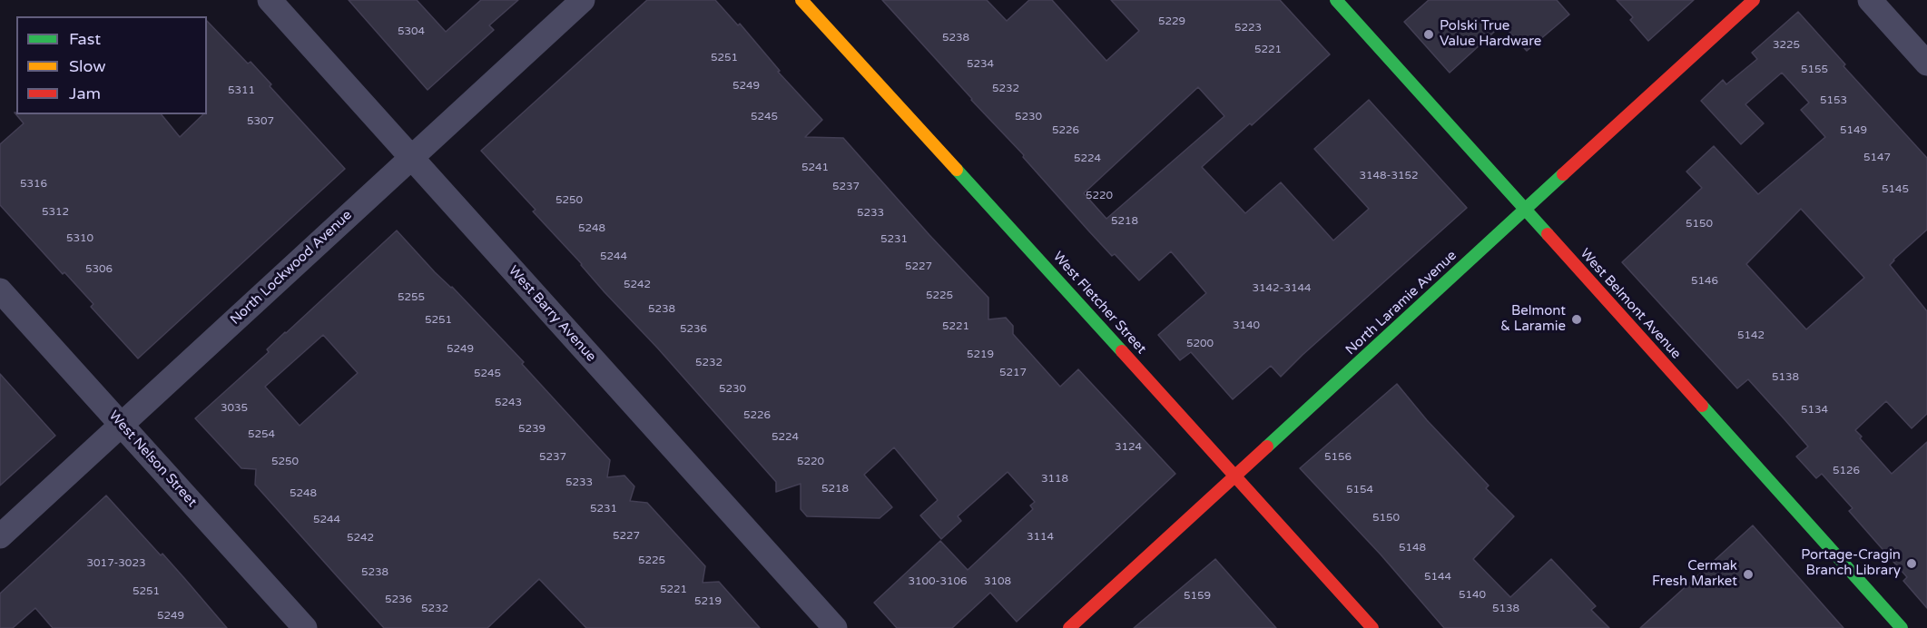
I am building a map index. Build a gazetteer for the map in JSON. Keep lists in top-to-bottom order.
{
  "streets": {
    "street": [
      "North Lockwood Avenue",
      "West Fletcher Street",
      "North Laramie Avenue",
      "West Belmont Avenue",
      "West Barry Avenue",
      "West Nelson Street"
    ]
  },
  "crossings": [
    ["North Lockwood Avenue", "West Barry Avenue"],
    ["North Lockwood Avenue", "West Nelson Street"],
    ["West Fletcher Street", "North Laramie Avenue"],
    ["North Laramie Avenue", "West Belmont Avenue"]
  ],
  "places": [
    "Polski True Value Hardware",
    "Belmont & Laramie",
    "Portage-Cragin Branch Library",
    "Cermak Fresh Market"
  ],
  "house_numbers": [
    "5229",
    "5223",
    "5304",
    "5238",
    "3225",
    "5221",
    "5251",
    "5234",
    "5155",
    "5249",
    "5232",
    "5311",
    "5153",
    "5245",
    "5230",
    "5307",
    "5226",
    "5149",
    "5147",
    "5224",
    "5241",
    "3148-3152",
    "5316",
    "5237",
    "5145",
    "5220",
    "5250",
    "5312",
    "5233",
    "5218",
    "5150",
    "5248",
    "5310",
    "5231",
    "5244",
    "5227",
    "5306",
    "5146",
    "5242",
    "3142-3144",
    "5225",
    "5255",
    "5238",
    "5251",
    "3140",
    "5221",
    "5236",
    "5142",
    "5200",
    "5249",
    "5219",
    "5232",
    "5217",
    "5245",
    "5138",
    "5230",
    "5243",
    "3035",
    "5134",
    "5226",
    "5239",
    "5254",
    "5224",
    "3124",
    "5237",
    "5156",
    "5250",
    "5220",
    "5126",
    "3118",
    "5233",
    "5218",
    "5154",
    "5248",
    "5231",
    "5150",
    "5244",
    "5227",
    "3114",
    "5242",
    "5148",
    "5225",
    "3017-3023",
    "5238",
    "5144",
    "3100-3106",
    "3108",
    "5221",
    "5251",
    "5140",
    "5159",
    "5236",
    "5219",
    "5232",
    "5138",
    "5249"
  ],
  "legend": ["Fast", "Slow", "Jam"]
}
